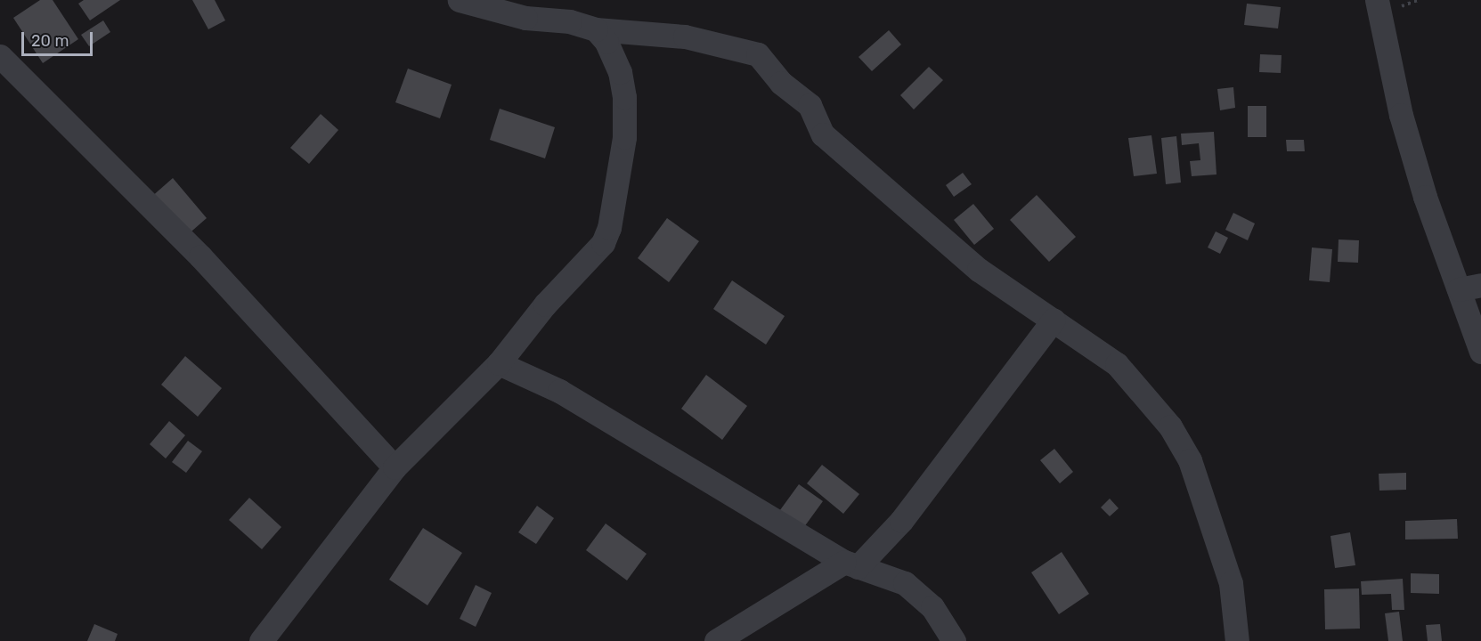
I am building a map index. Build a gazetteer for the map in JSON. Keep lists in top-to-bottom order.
{
  "scale_bar": "20 m"
}
